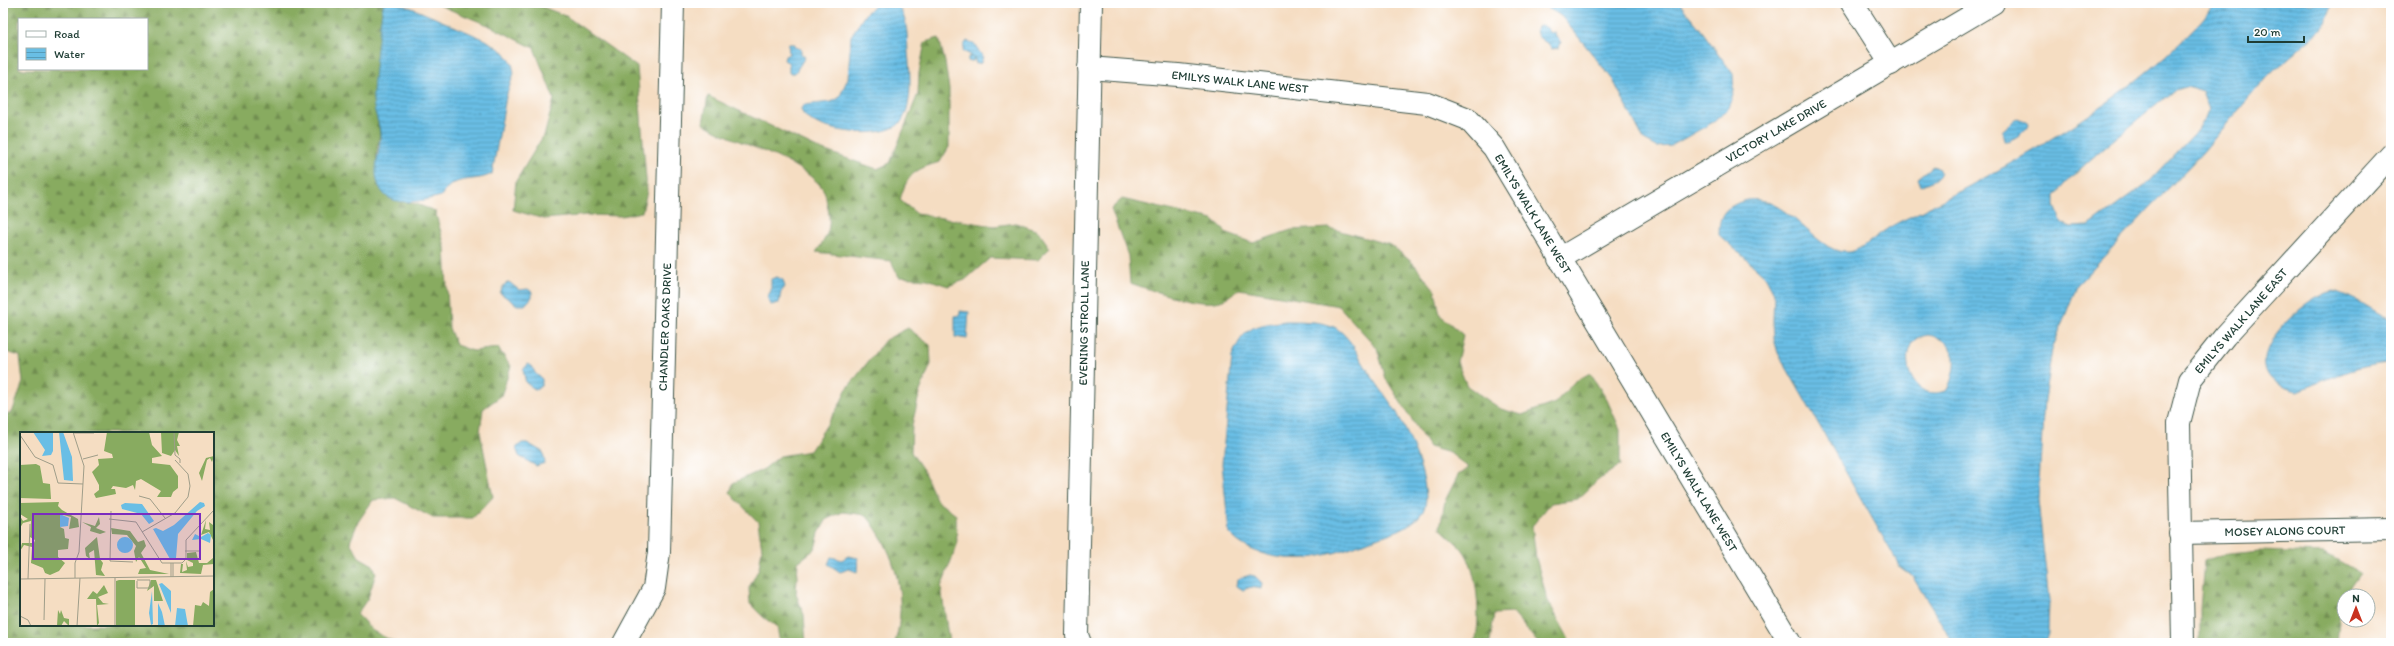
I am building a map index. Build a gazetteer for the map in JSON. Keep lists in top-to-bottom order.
{
  "streets": {
    "street": [
      "EMILYS WALK LANE WEST",
      "VICTORY LAKE DRIVE",
      "EMILYS WALK LANE EAST",
      "EVENING STROLL LANE",
      "CHANDLER OAKS DRIVE",
      "MOSEY ALONG COURT"
    ]
  },
  "crossings": [
    ["EMILYS WALK LANE WEST", "VICTORY LAKE DRIVE"],
    ["EMILYS WALK LANE WEST", "EVENING STROLL LANE"],
    ["EMILYS WALK LANE EAST", "MOSEY ALONG COURT"]
  ],
  "legend": ["Road", "Water"],
  "scale_bar": "20 m",
  "north": "top"
}
